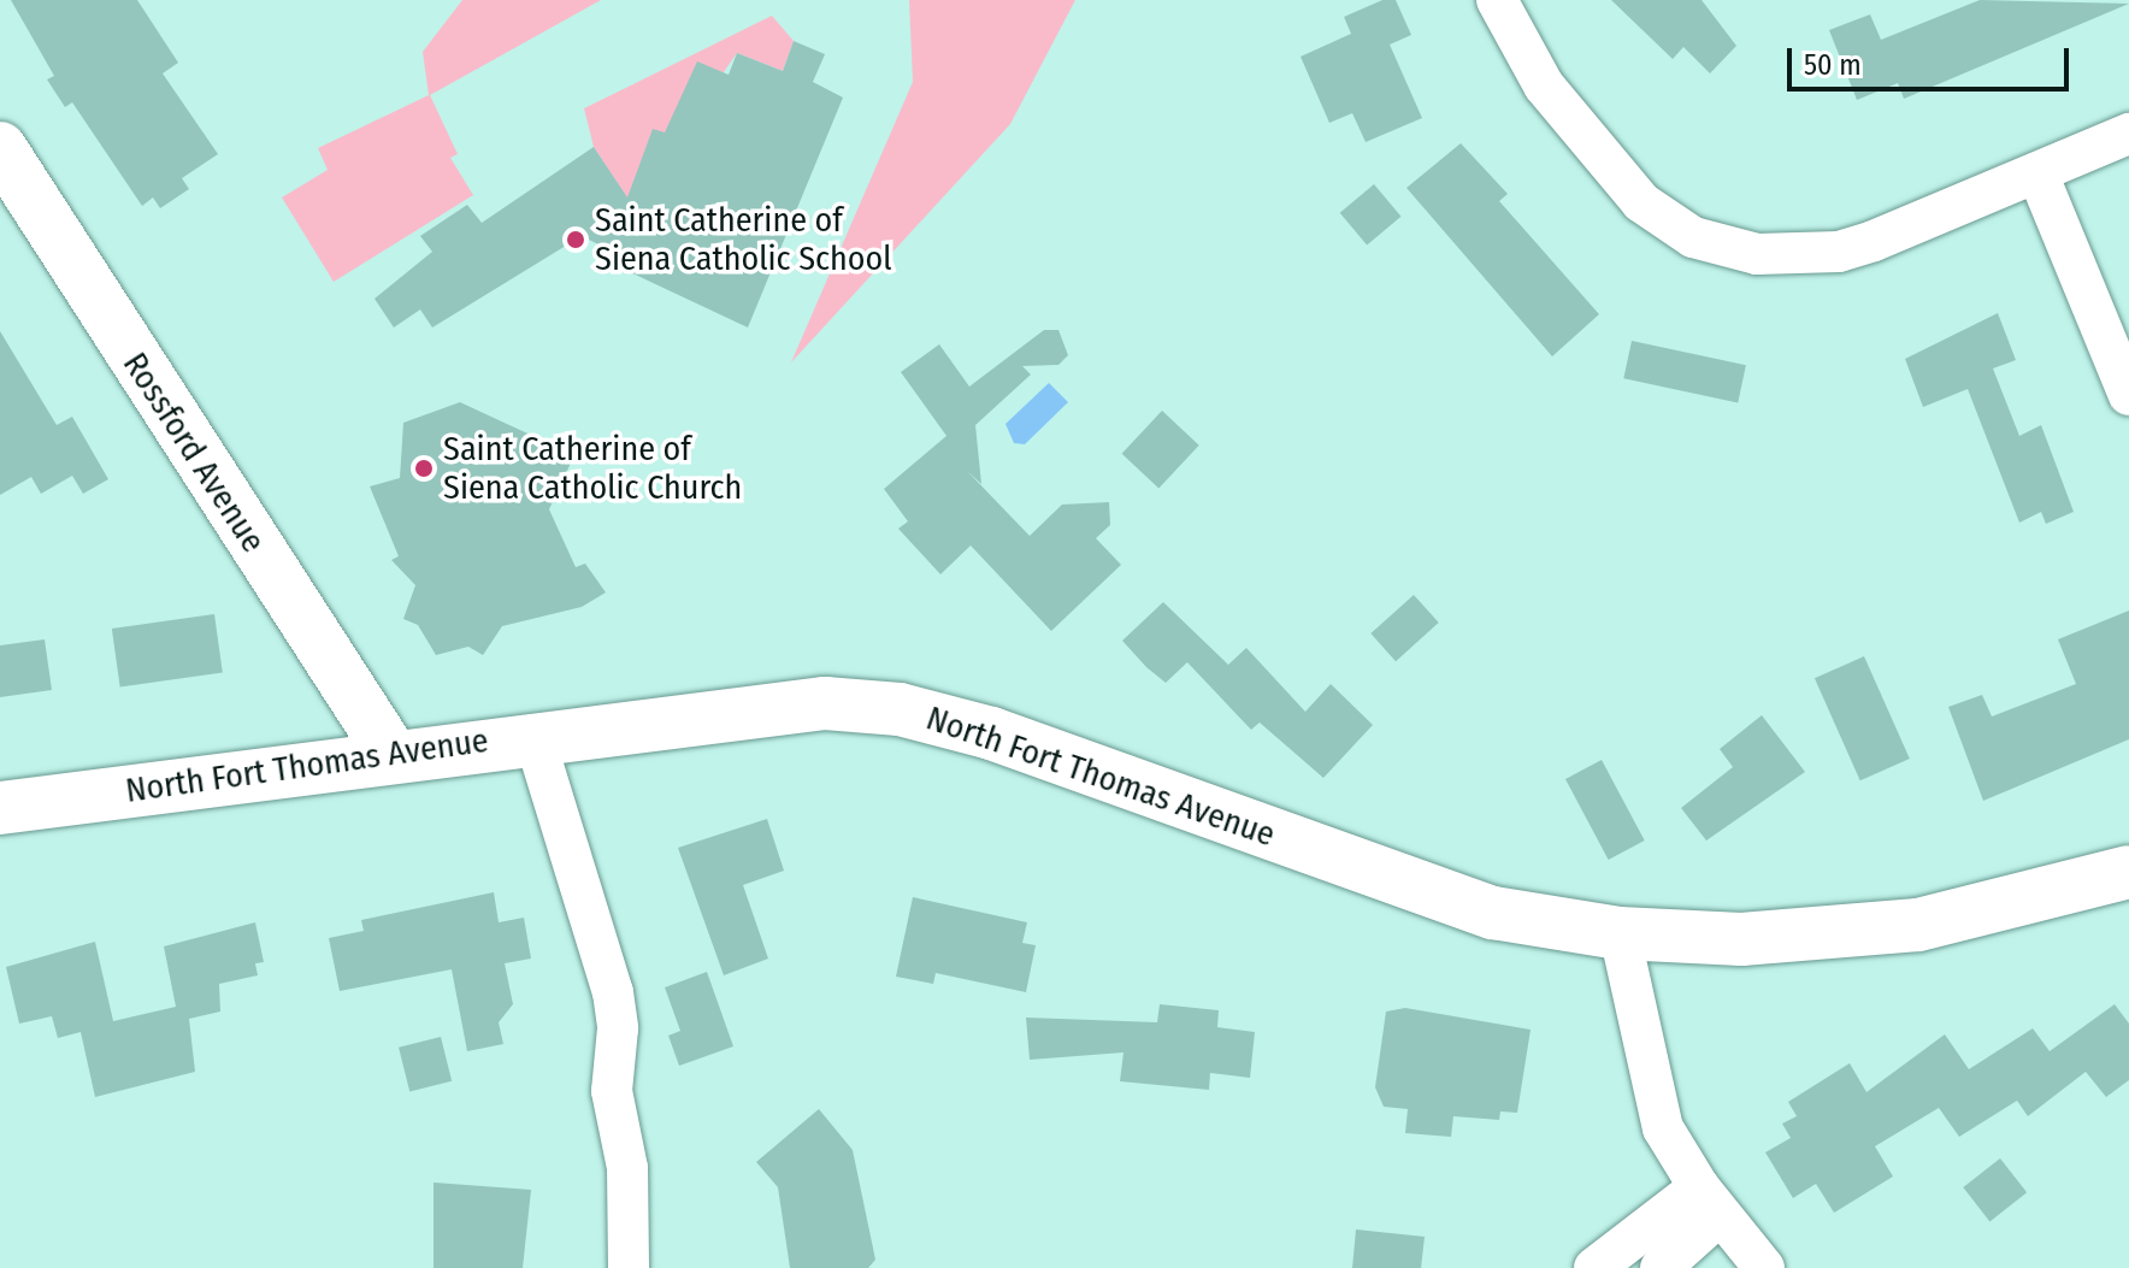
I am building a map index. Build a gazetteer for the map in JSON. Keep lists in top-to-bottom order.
{
  "streets": {
    "street": ["Rossford Avenue", "North Fort Thomas Avenue"]
  },
  "crossings": [
    ["Rossford Avenue", "North Fort Thomas Avenue"]
  ],
  "places": ["Saint Catherine of Siena Catholic School", "Saint Catherine of Siena Catholic Church"],
  "scale_bar": "50 m"
}
